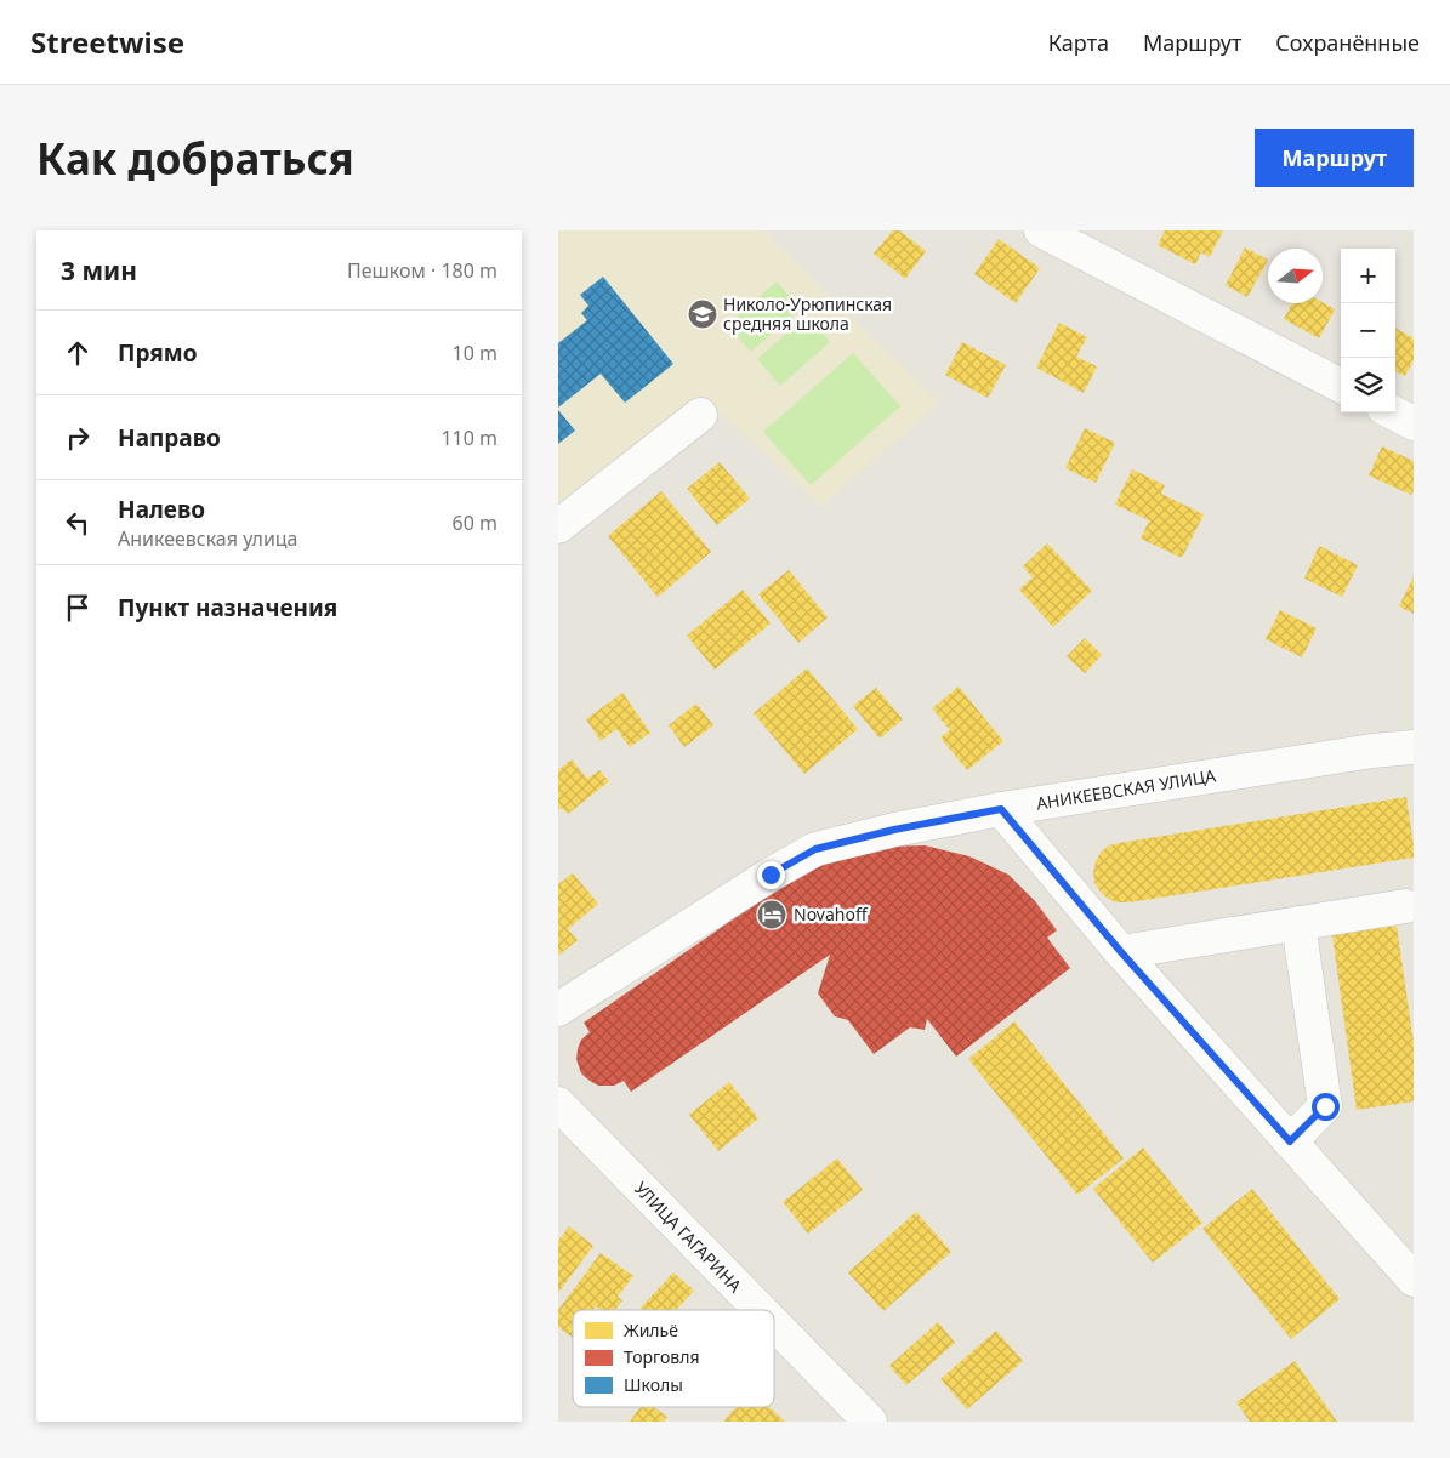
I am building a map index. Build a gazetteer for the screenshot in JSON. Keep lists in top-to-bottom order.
{
  "streets": {
    "street": ["АНИКЕЕВСКАЯ УЛИЦА", "УЛИЦА ГАГАРИНА"]
  },
  "places": {
    "school or university": ["Николо-Урюпинская средняя школа"],
    "hotel": ["Novahoff"]
  },
  "legend": ["Жильё", "Торговля", "Школы"],
  "north": "right",
  "page": {
    "header": "Streetwise",
    "nav": ["Карта", "Маршрут", "Сохранённые"],
    "buttons": "Маршрут",
    "title": "Как добраться",
    "heading": ["3 мин", "Пешком · 180 m"],
    "map_buttons": ["+", "−"],
    "list": [
      ["Прямо", "10 m"],
      ["Направо", "110 m"],
      ["Налево", "Аникеевская улица", "60 m"],
      "Пункт назначения"
    ]
  }
}
